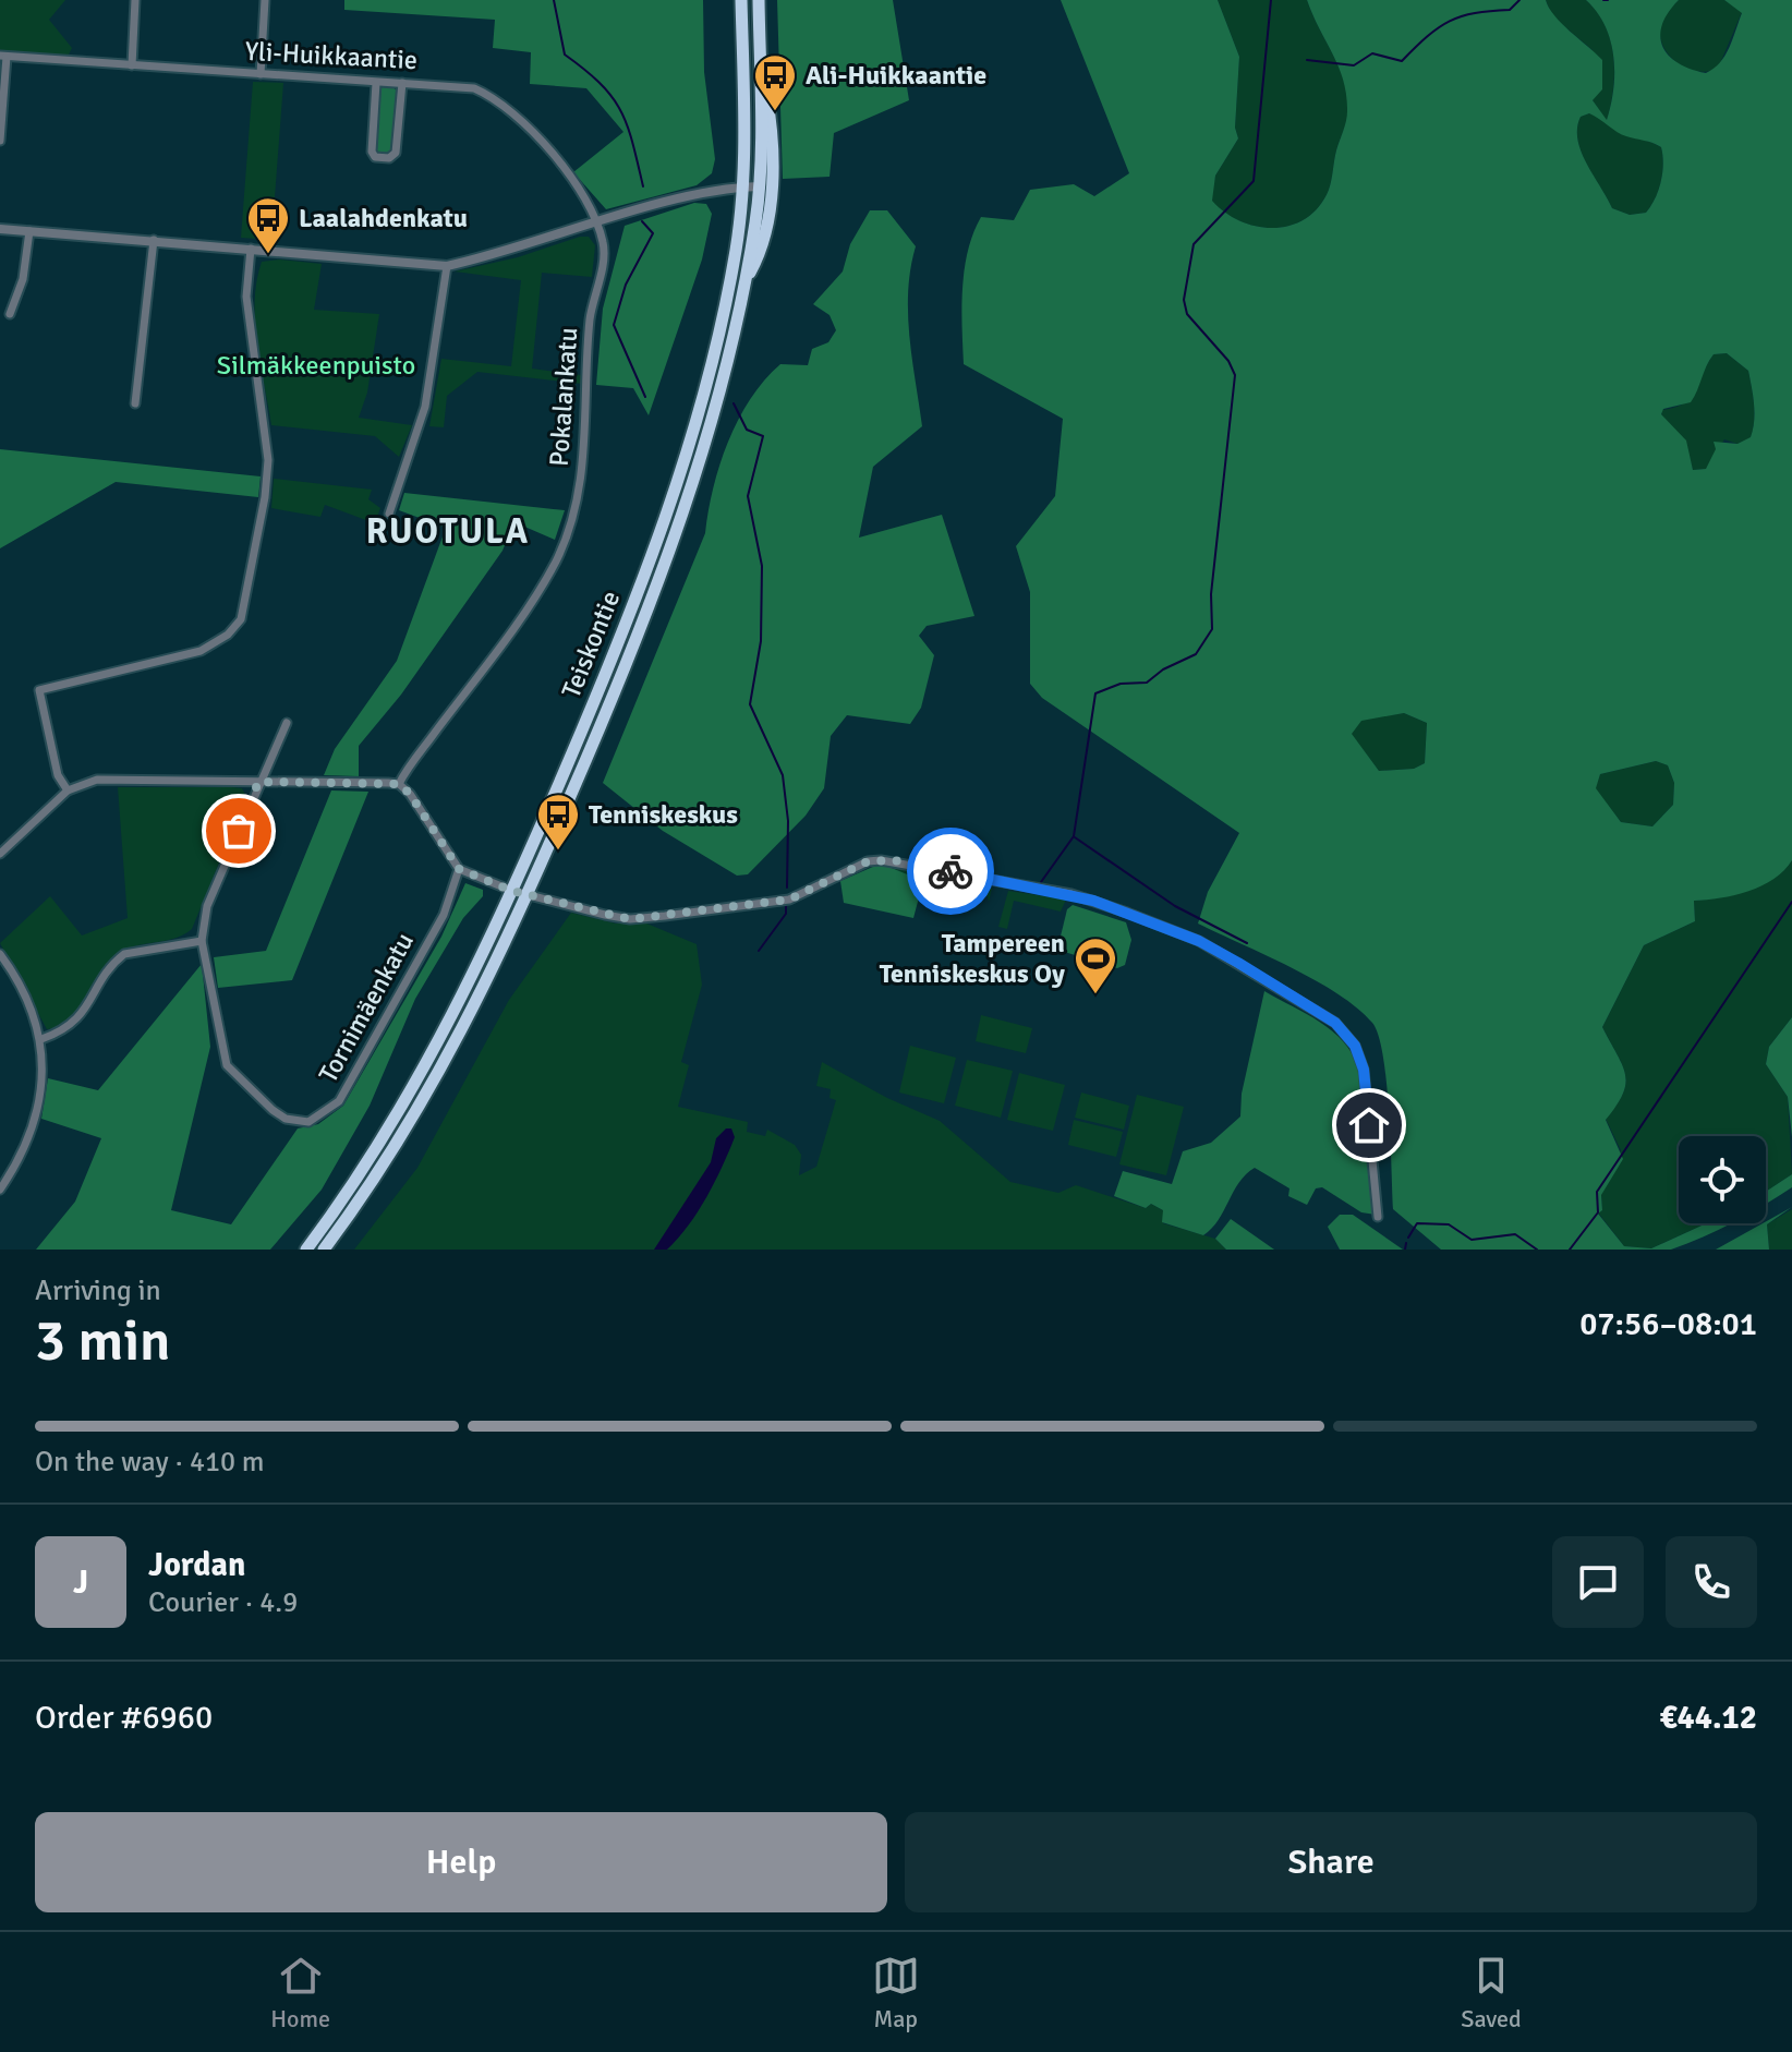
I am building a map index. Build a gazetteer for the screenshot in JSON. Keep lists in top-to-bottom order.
{
  "streets": {
    "highway": ["Teiskontie"],
    "street": ["Yli-Huikkaantie", "Pokalankatu", "Tornimäenkatu"]
  },
  "crossings": [
    ["Yli-Huikkaantie", "Pokalankatu"]
  ],
  "districts": ["RUOTULA"],
  "parks": ["Silmäkkeenpuisto"],
  "places": {
    "bus stop": ["Ali-Huikkaantie", "Laalahdenkatu", "Tenniskeskus"],
    "sports": ["Tampereen Tenniskeskus Oy"]
  },
  "page": {
    "heading": ["3 min", "Arriving in", "07:56–08:01"],
    "panel": [
      "Jordan",
      "Courier · 4.9",
      "Order #6960",
      "€44.12"
    ],
    "bar": "On the way · 410 m",
    "round": "J",
    "buttons": ["Help", "Share"],
    "tabs": ["Home", "Map", "Saved"]
  }
}
